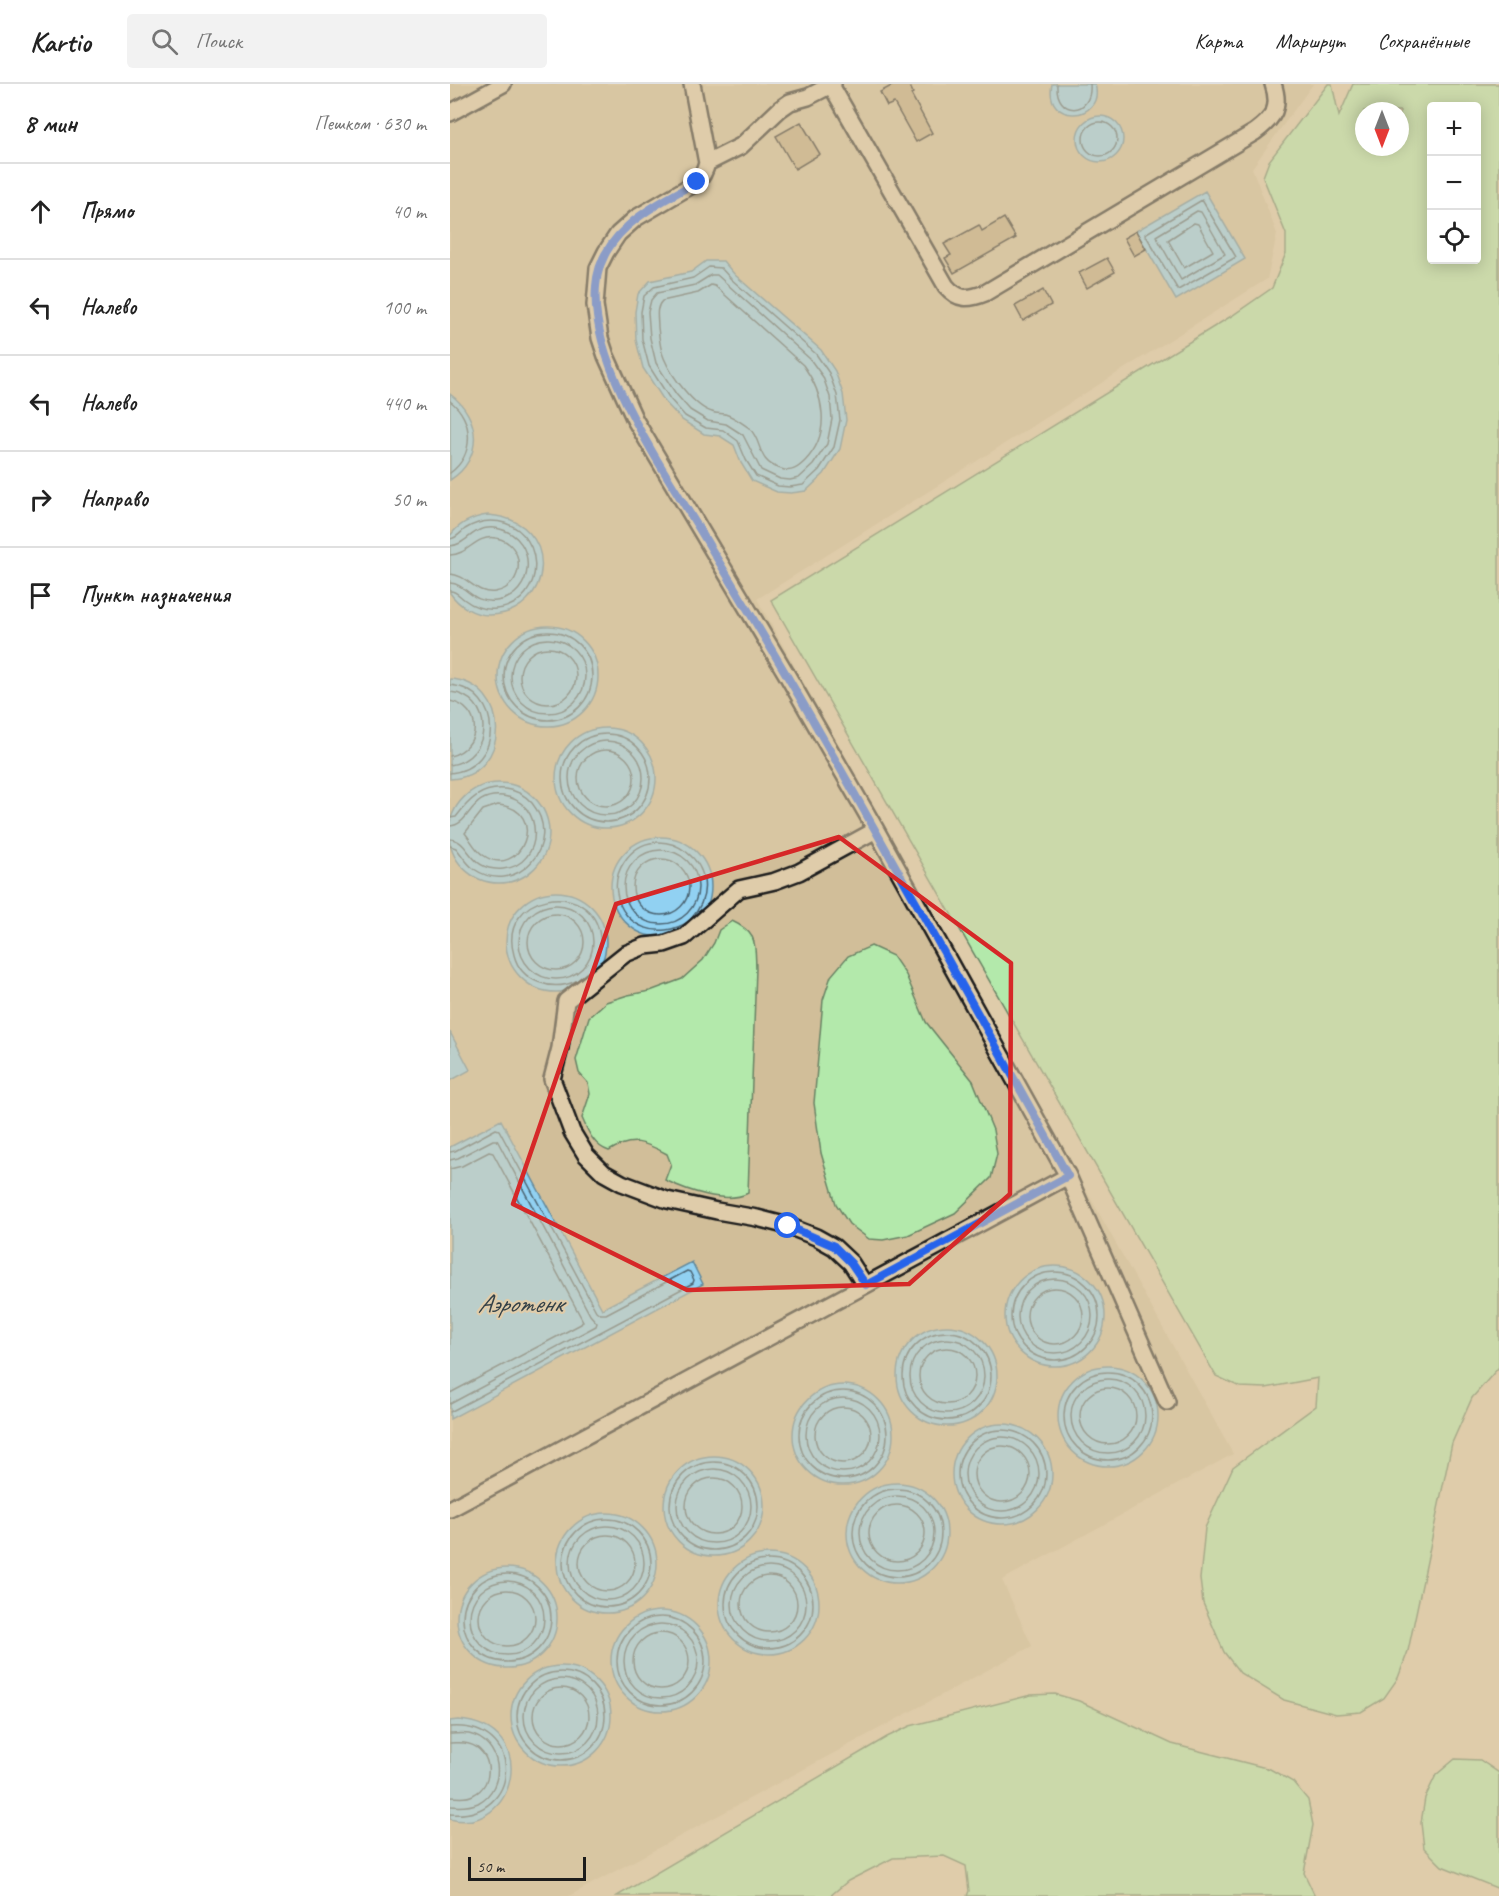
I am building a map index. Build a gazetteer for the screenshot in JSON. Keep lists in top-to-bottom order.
{
  "water": ["Аэротенк"],
  "scale_bar": "50 m",
  "north": "bottom",
  "page": {
    "header": "Kartio",
    "search": "Поиск",
    "nav": ["Карта", "Маршрут", "Сохранённые"],
    "heading": ["8 мин", "Пешком · 630 m"],
    "map_buttons": ["+", "−"],
    "list": [
      ["Прямо", "40 m"],
      ["Налево", "100 m"],
      ["Налево", "440 m"],
      ["Направо", "50 m"],
      "Пункт назначения"
    ],
    "scale": "50 m"
  }
}
